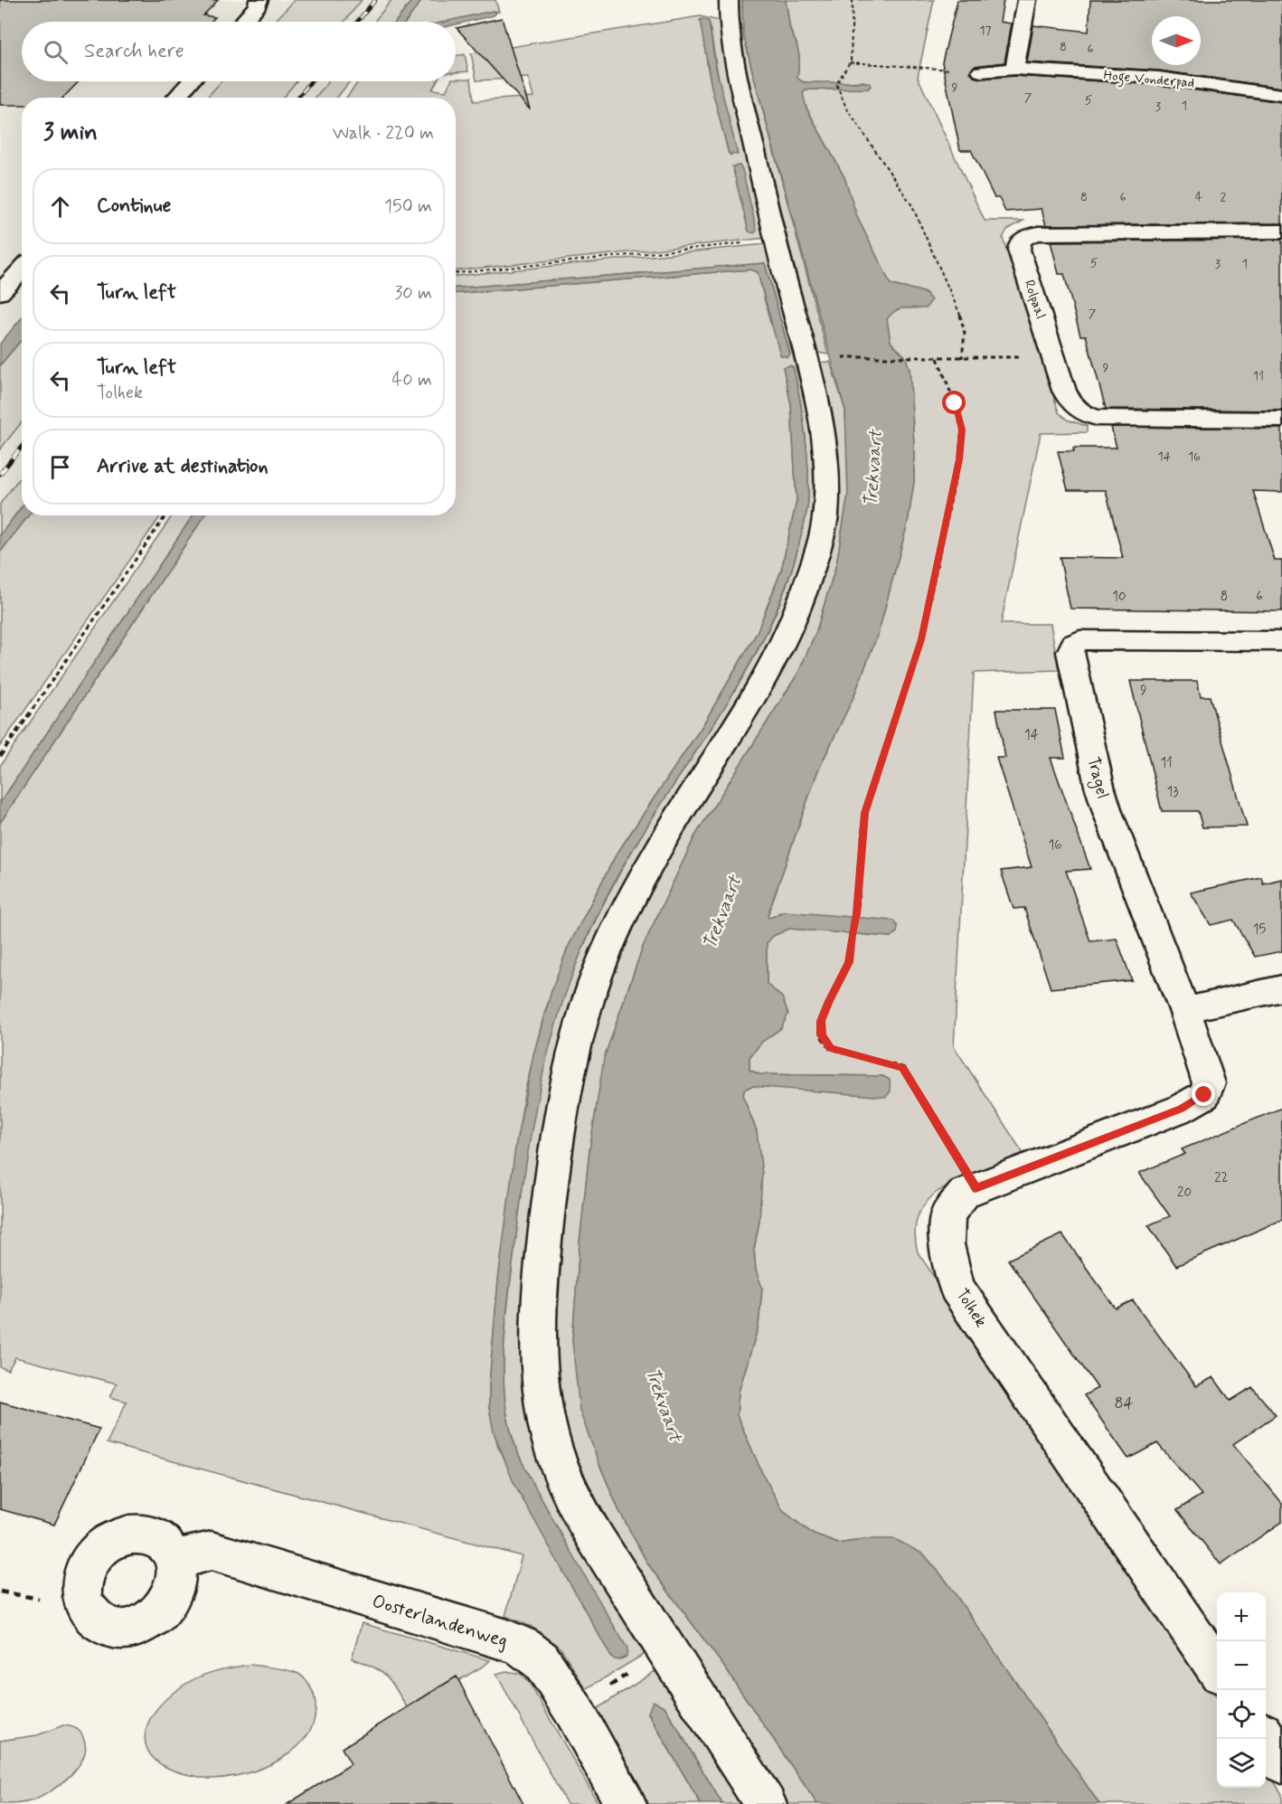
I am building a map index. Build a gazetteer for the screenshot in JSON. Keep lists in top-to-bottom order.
{
  "streets": {
    "street": [
      "Hoge Vonderpad",
      "Rolpaal",
      "Tragel",
      "Tolhek",
      "Oosterlandenweg"
    ]
  },
  "crossings": [
    ["Tragel", "Tolhek"]
  ],
  "water": ["Trekvaart"],
  "house_numbers": [
    "17",
    "8",
    "6",
    "9",
    "7",
    "5",
    "1",
    "3",
    "8",
    "6",
    "4",
    "2",
    "5",
    "3",
    "1",
    "7",
    "9",
    "11",
    "14",
    "16",
    "10",
    "8",
    "6",
    "9",
    "14",
    "11",
    "13",
    "16",
    "15",
    "22",
    "20",
    "84"
  ],
  "north": "right",
  "page": {
    "search": "Search here",
    "heading": ["3 min", "Walk · 220 m"],
    "list": [
      ["Continue", "150 m"],
      ["Turn left", "30 m"],
      ["Turn left", "Tolhek", "40 m"],
      "Arrive at destination"
    ],
    "map_buttons": ["+", "−"]
  }
}
